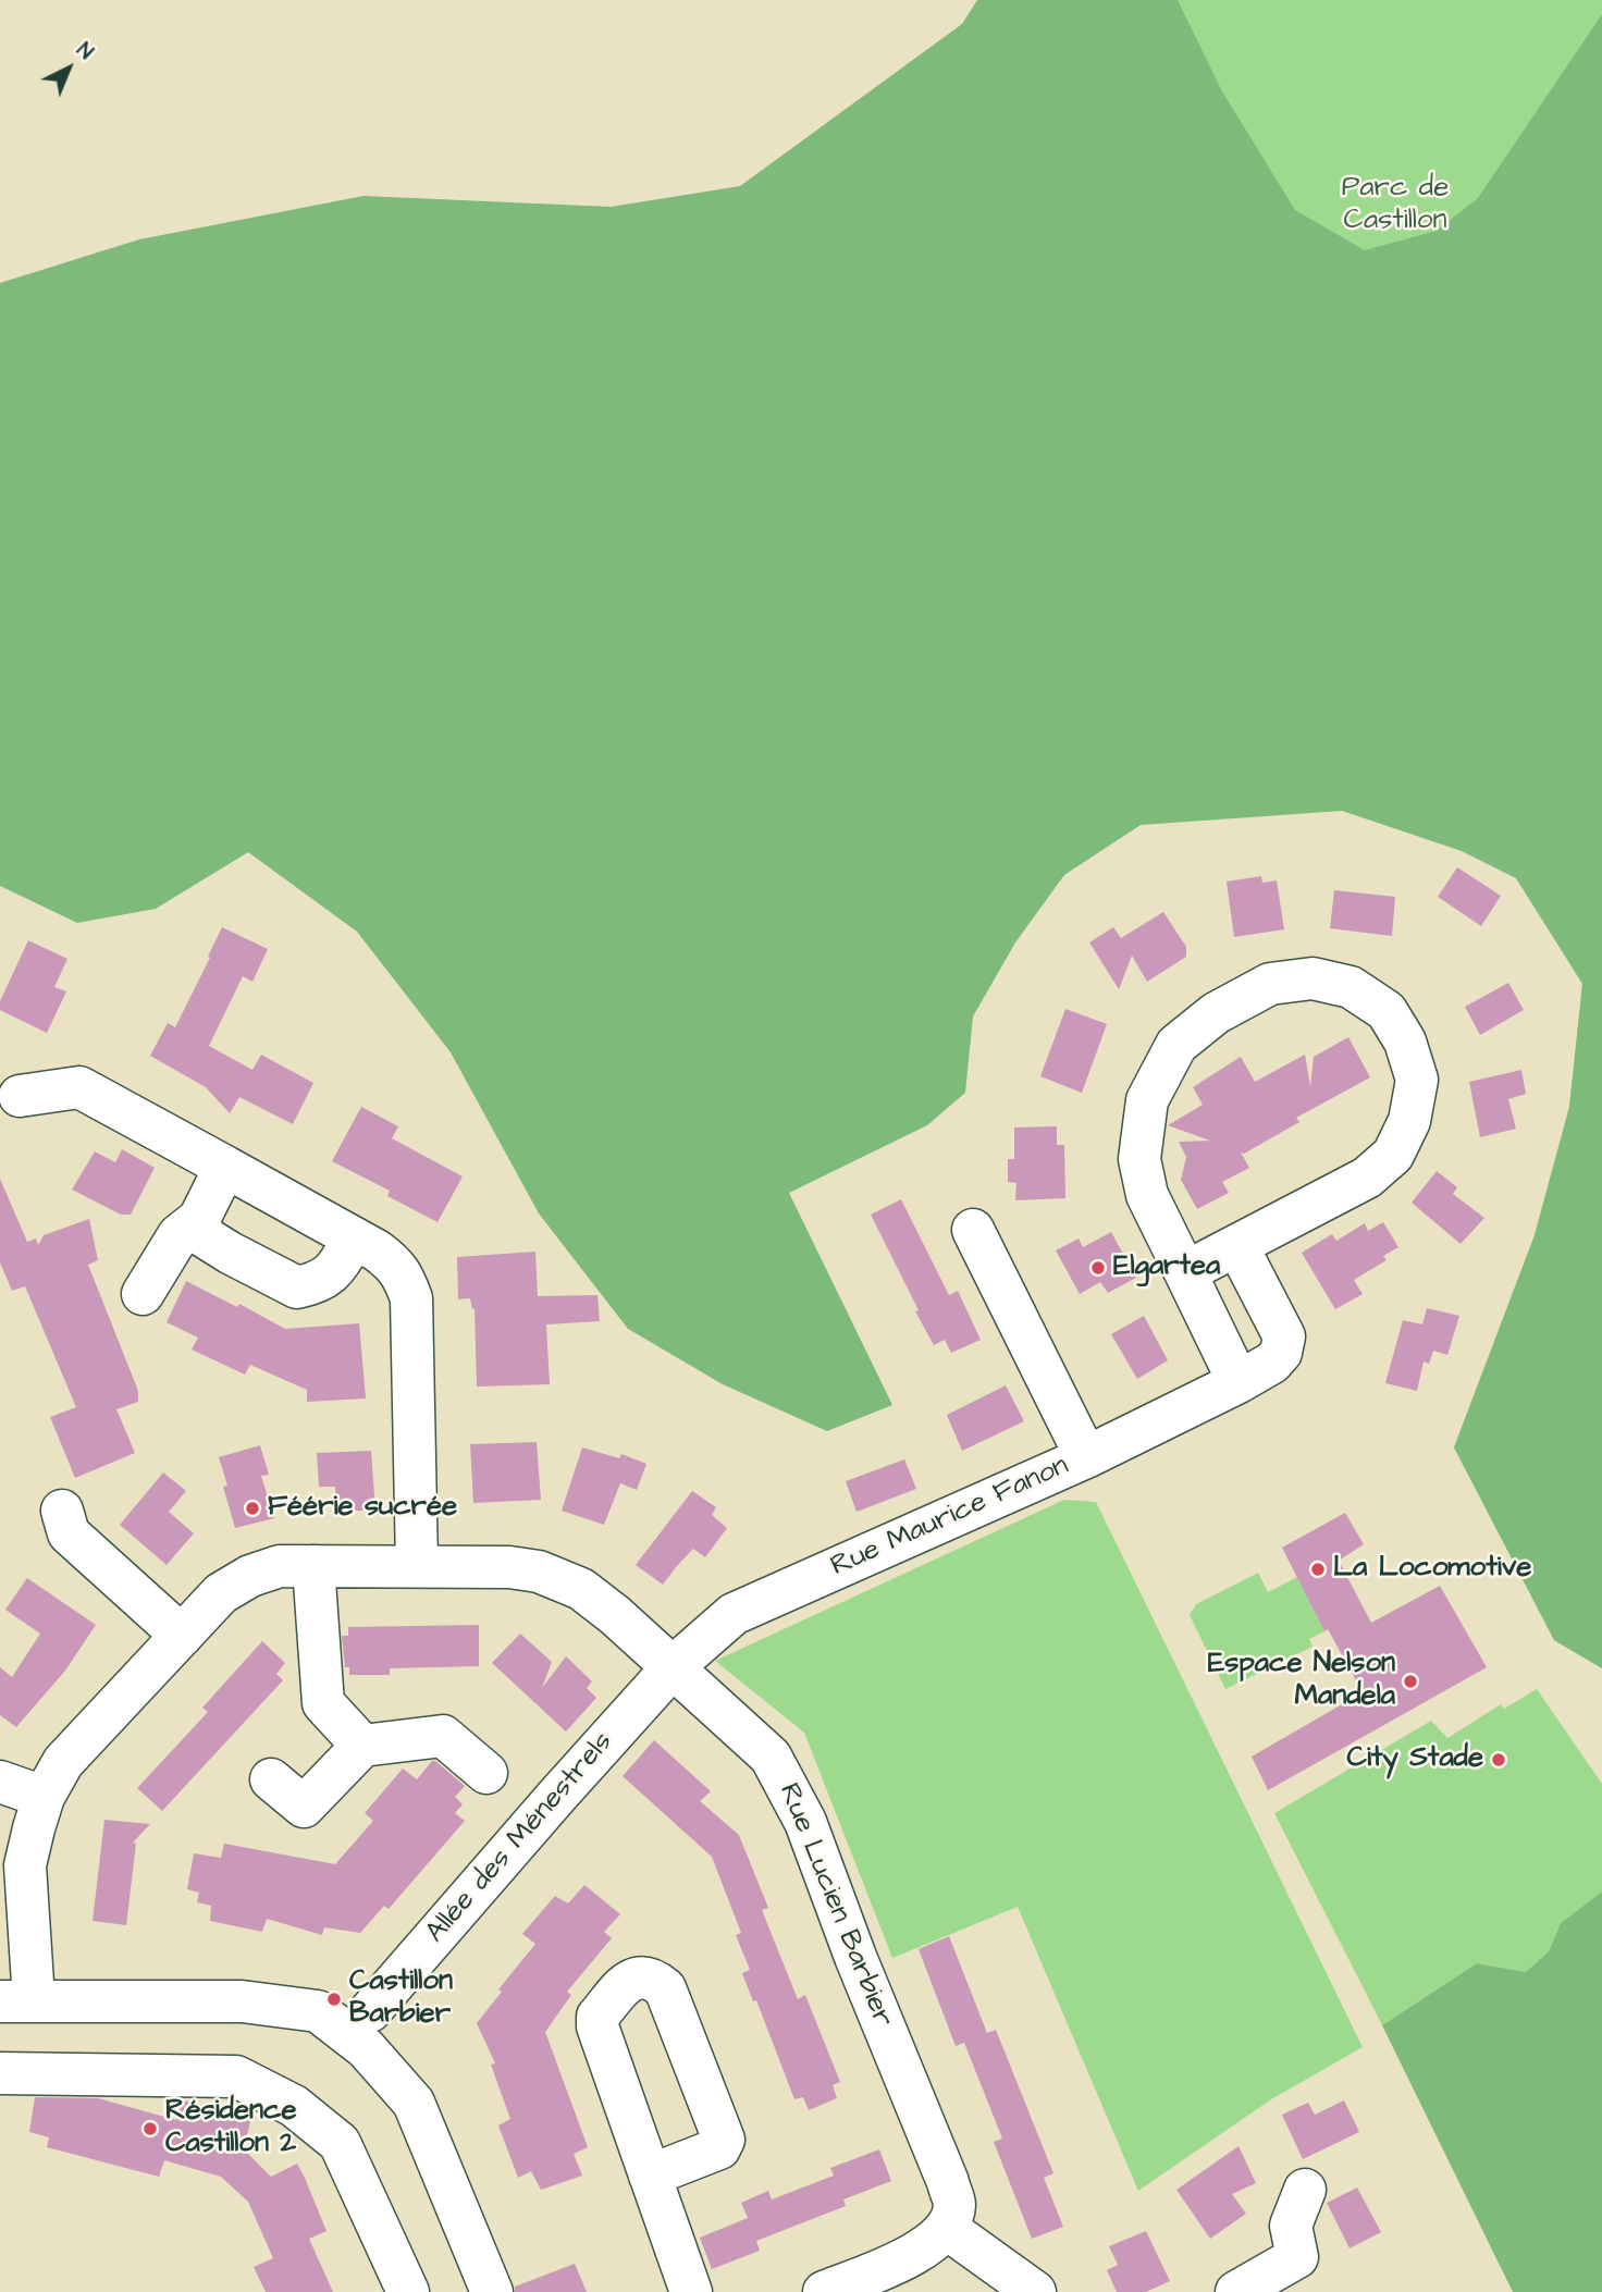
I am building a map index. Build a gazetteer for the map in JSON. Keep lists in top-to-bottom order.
{
  "streets": {
    "street": ["Rue Maurice Fanon", "Allée des Ménestrels", "Rue Lucien Barbier"]
  },
  "crossings": [
    ["Rue Maurice Fanon", "Allée des Ménestrels"],
    ["Rue Maurice Fanon", "Rue Lucien Barbier"],
    ["Allée des Ménestrels", "Rue Lucien Barbier"]
  ],
  "parks": ["Parc de Castillon"],
  "places": [
    "Elgartea",
    "Féérie sucrée",
    "La Locomotive",
    "Espace Nelson Mandela",
    "City Stade",
    "Castillon Barbier",
    "Résidence Castillon 2"
  ],
  "north": "top right"
}
